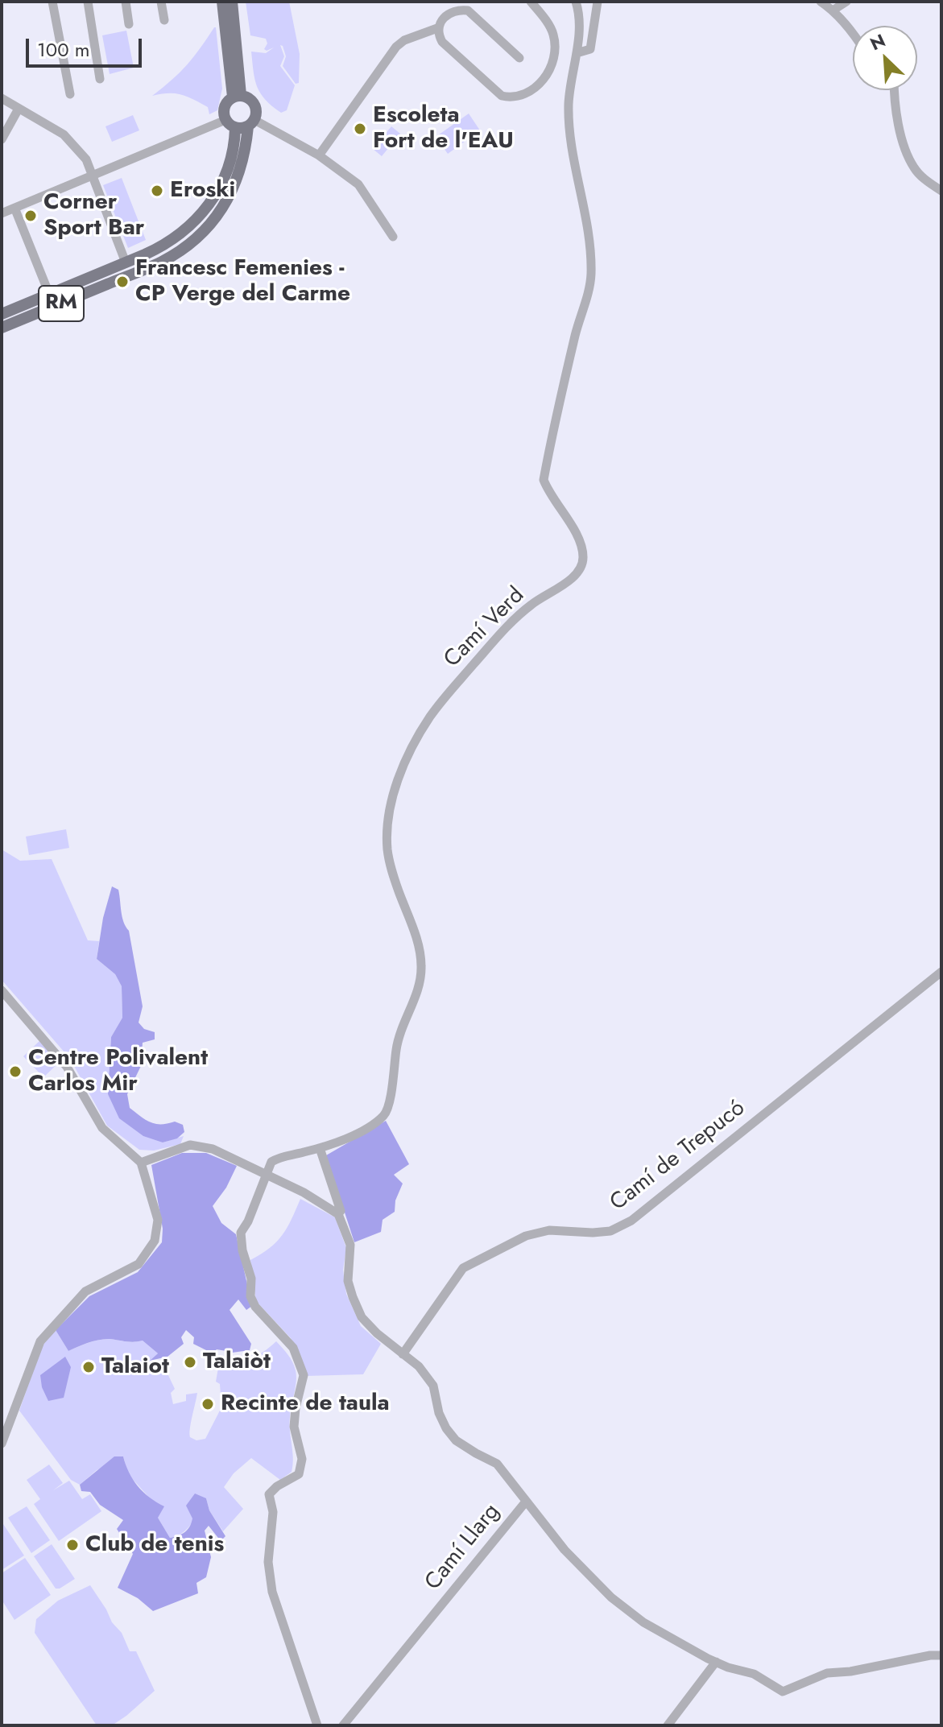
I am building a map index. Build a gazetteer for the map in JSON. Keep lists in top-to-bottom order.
{
  "streets": {
    "main road": ["RM"],
    "street": ["Camí Verd", "Camí de Trepucó", "Camí Llarg"]
  },
  "crossings": [
    ["Camí Verd", "Camí Llarg"],
    ["Camí de Trepucó", "Camí Llarg"]
  ],
  "places": [
    "Escoleta Fort de l'EAU",
    "Eroski",
    "Corner Sport Bar",
    "Francesc Femenies - CP Verge del Carme",
    "Centre Polivalent Carlos Mir",
    "Talaiòt",
    "Talaiot",
    "Recinte de taula",
    "Club de tenis"
  ],
  "scale_bar": "100 m",
  "north": "top left"
}
